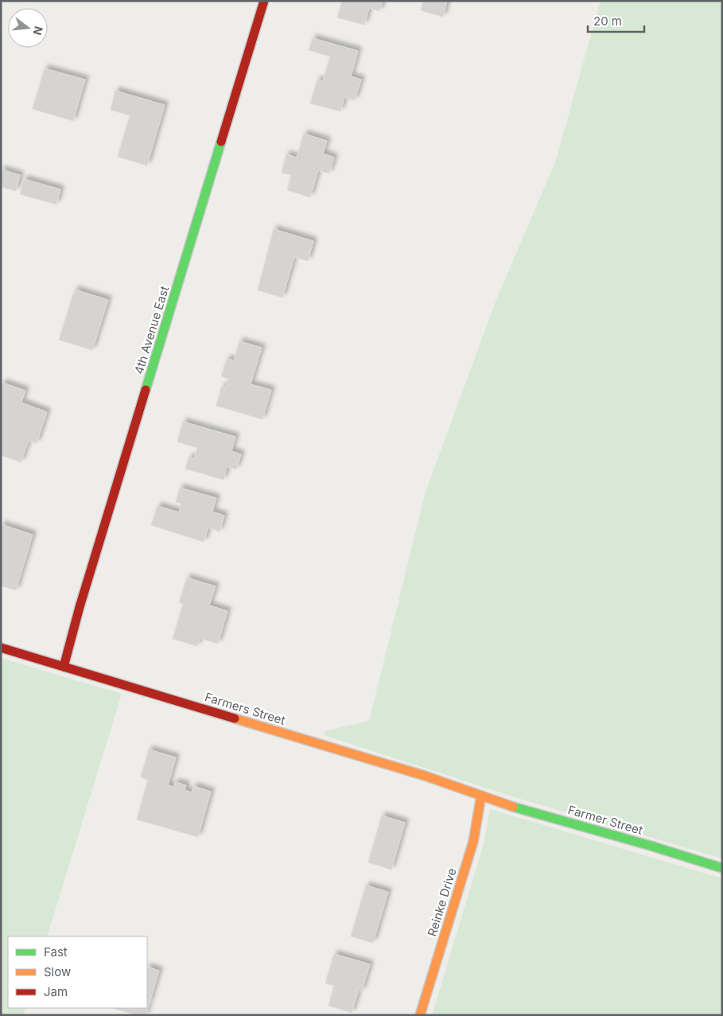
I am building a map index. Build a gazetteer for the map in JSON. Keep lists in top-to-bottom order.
{
  "streets": {
    "street": [
      "4th Avenue East",
      "Farmers Street",
      "Farmer Street",
      "Reinke Drive"
    ]
  },
  "crossings": [
    ["4th Avenue East", "Farmers Street"],
    ["Farmers Street", "Farmer Street"],
    ["Farmers Street", "Reinke Drive"],
    ["Farmer Street", "Reinke Drive"]
  ],
  "legend": ["Fast", "Slow", "Jam"],
  "scale_bar": "20 m",
  "north": "right"
}
